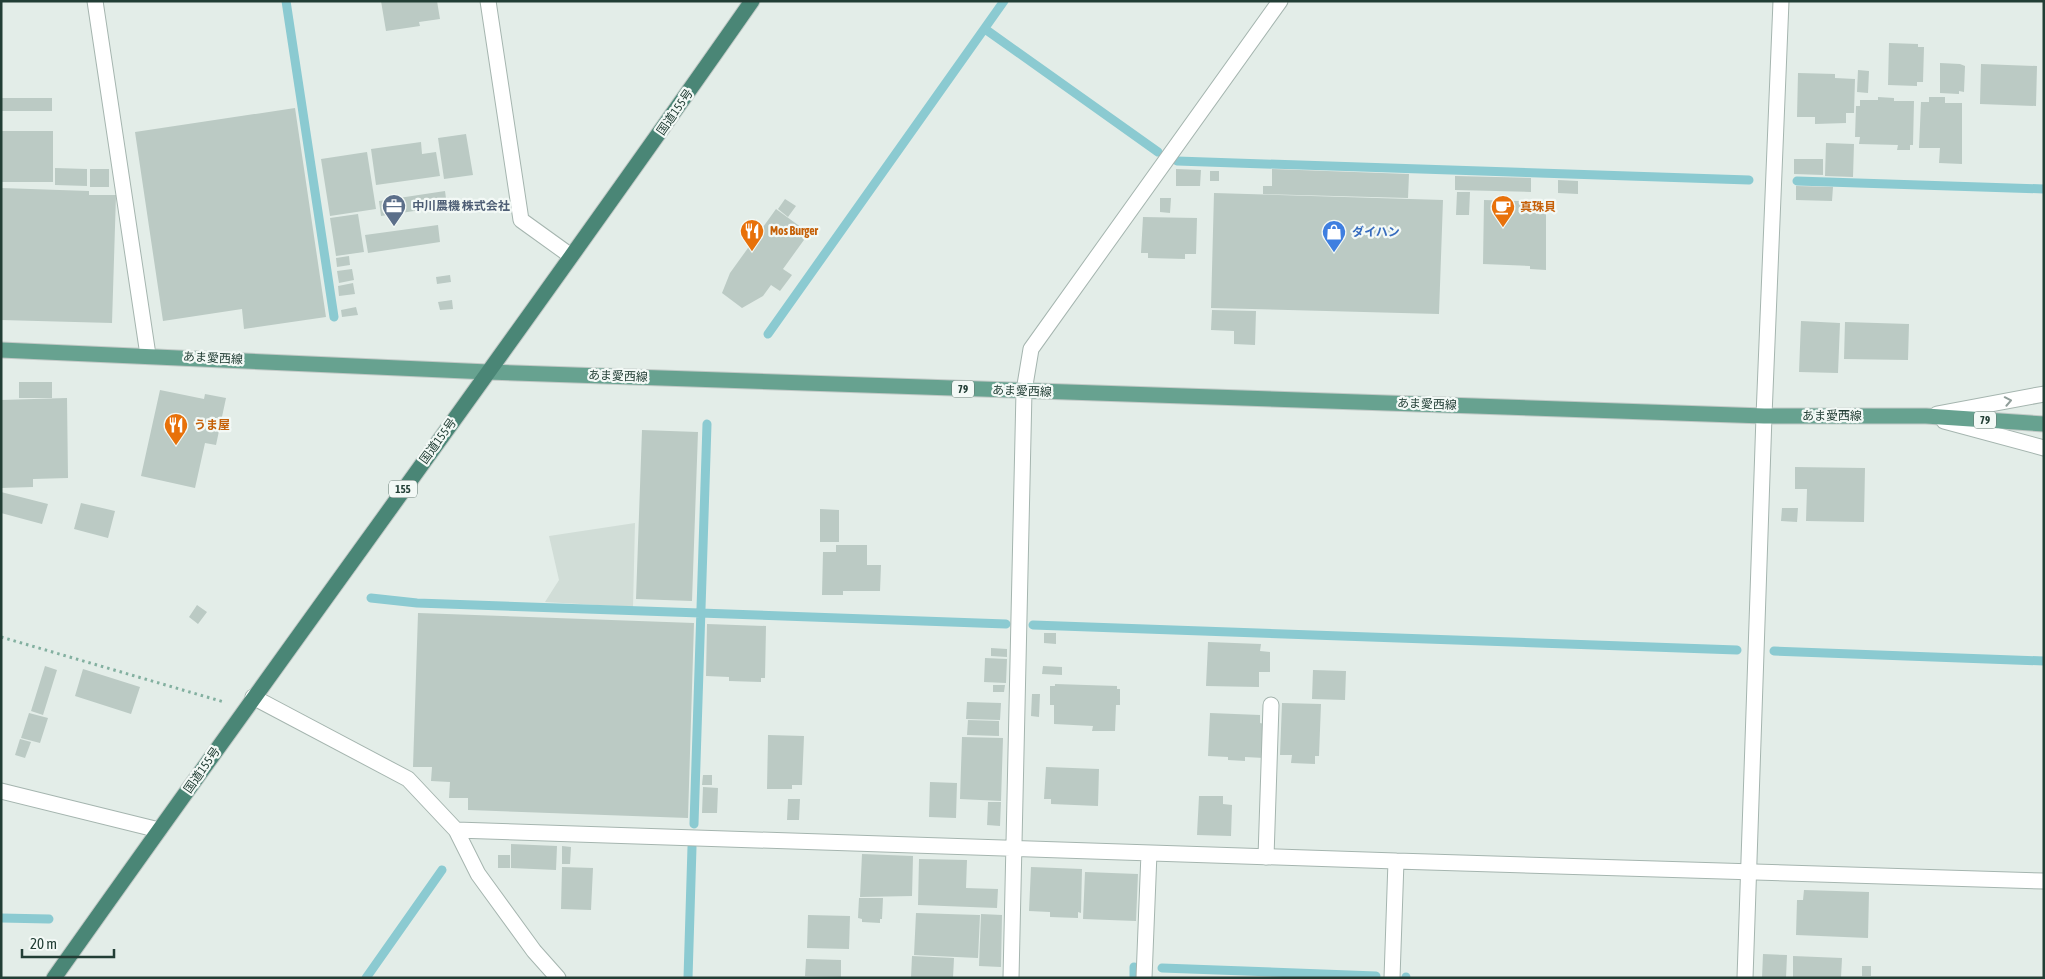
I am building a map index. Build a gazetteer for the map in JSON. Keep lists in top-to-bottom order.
{
  "streets": {
    "highway": ["国道155号", "155"],
    "main road": ["あま愛西線", "79"]
  },
  "crossings": [
    ["国道155号", "あま愛西線"]
  ],
  "places": {
    "office": ["中川農機 株式会社"],
    "cafe": ["真珠貝"],
    "restaurant": ["Mos Burger", "うま屋"],
    "shop": ["ダイハン"]
  },
  "scale_bar": "20 m"
}
